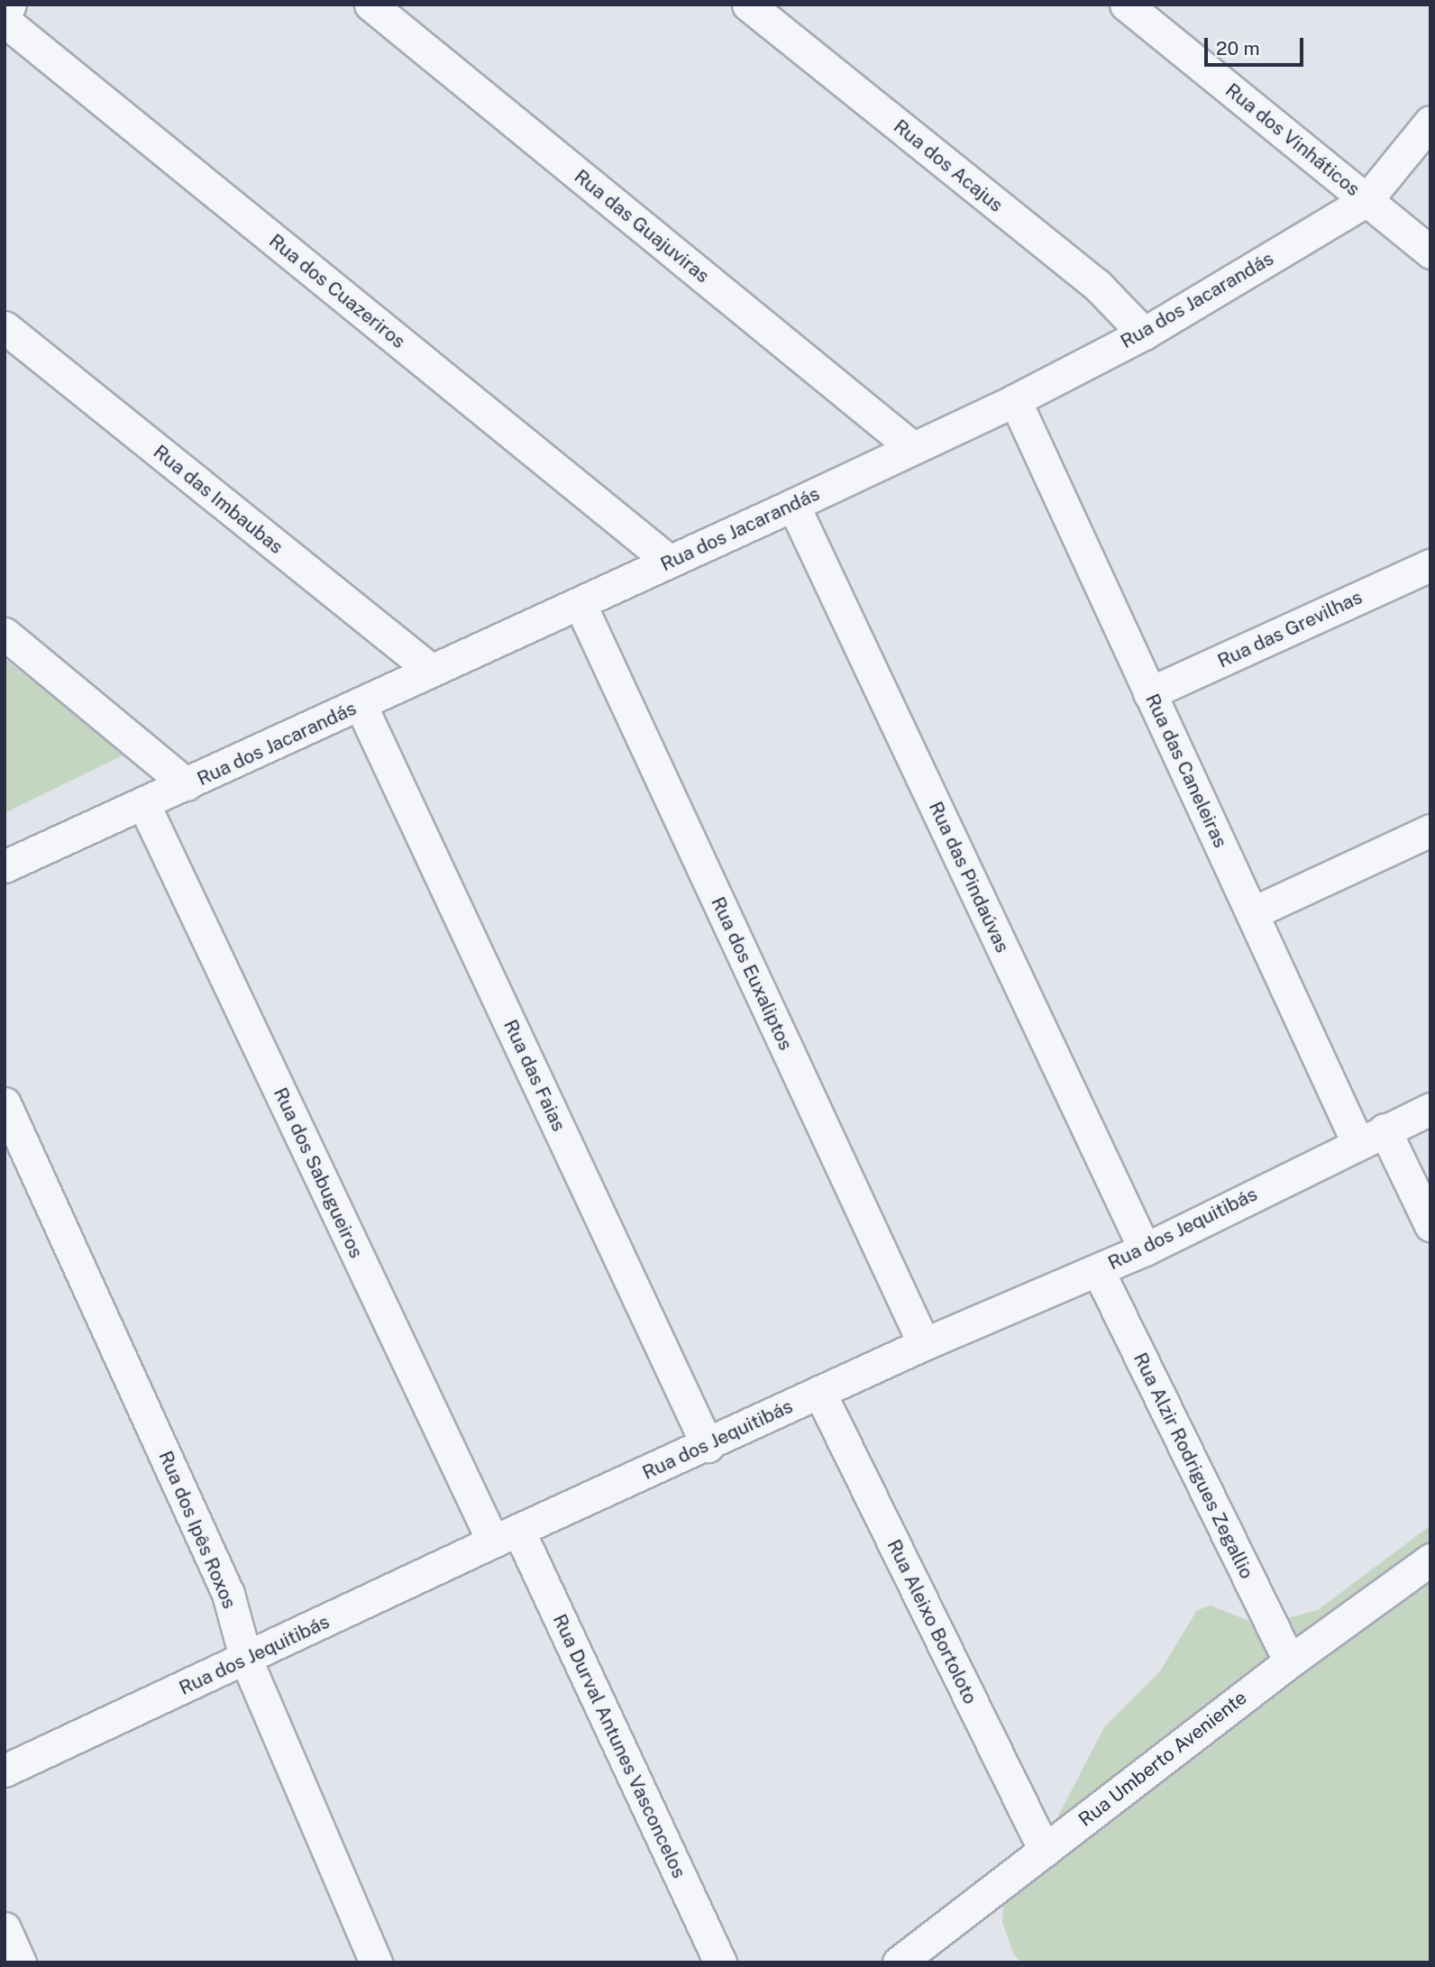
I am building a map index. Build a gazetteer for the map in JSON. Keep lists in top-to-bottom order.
{
  "streets": {
    "street": [
      "Rua dos Vinháticos",
      "Rua dos Acajus",
      "Rua das Guajuviras",
      "Rua dos Cuazeriros",
      "Rua dos Jacarandás",
      "Rua das Imbaubas",
      "Rua das Grevilhas",
      "Rua das Caneleiras",
      "Rua das Pindaúvas",
      "Rua dos Euxaliptos",
      "Rua das Faias",
      "Rua dos Sabugueiros",
      "Rua dos Jequitibás",
      "Rua Alzir Rodrigues Zegallio",
      "Rua dos Ipês Roxos",
      "Rua Aleixo Bortoloto",
      "Rua Durval Antunes Vasconcelos",
      "Rua Umberto Aveniente"
    ]
  },
  "crossings": [
    ["Rua dos Vinháticos", "Rua dos Jacarandás"],
    ["Rua dos Acajus", "Rua dos Jacarandás"],
    ["Rua das Guajuviras", "Rua dos Jacarandás"],
    ["Rua dos Cuazeriros", "Rua dos Jacarandás"],
    ["Rua dos Jacarandás", "Rua das Imbaubas"],
    ["Rua dos Jacarandás", "Rua das Caneleiras"],
    ["Rua dos Jacarandás", "Rua das Pindaúvas"],
    ["Rua dos Jacarandás", "Rua dos Euxaliptos"],
    ["Rua dos Jacarandás", "Rua das Faias"],
    ["Rua dos Jacarandás", "Rua dos Sabugueiros"],
    ["Rua das Grevilhas", "Rua das Caneleiras"],
    ["Rua das Caneleiras", "Rua dos Jequitibás"],
    ["Rua das Pindaúvas", "Rua dos Jequitibás"],
    ["Rua dos Euxaliptos", "Rua dos Jequitibás"],
    ["Rua das Faias", "Rua dos Jequitibás"],
    ["Rua dos Sabugueiros", "Rua dos Jequitibás"],
    ["Rua dos Sabugueiros", "Rua Durval Antunes Vasconcelos"],
    ["Rua dos Jequitibás", "Rua Alzir Rodrigues Zegallio"],
    ["Rua dos Jequitibás", "Rua dos Ipês Roxos"],
    ["Rua dos Jequitibás", "Rua Aleixo Bortoloto"],
    ["Rua dos Jequitibás", "Rua Durval Antunes Vasconcelos"],
    ["Rua Alzir Rodrigues Zegallio", "Rua Umberto Aveniente"],
    ["Rua Aleixo Bortoloto", "Rua Umberto Aveniente"]
  ],
  "scale_bar": "20 m"
}
